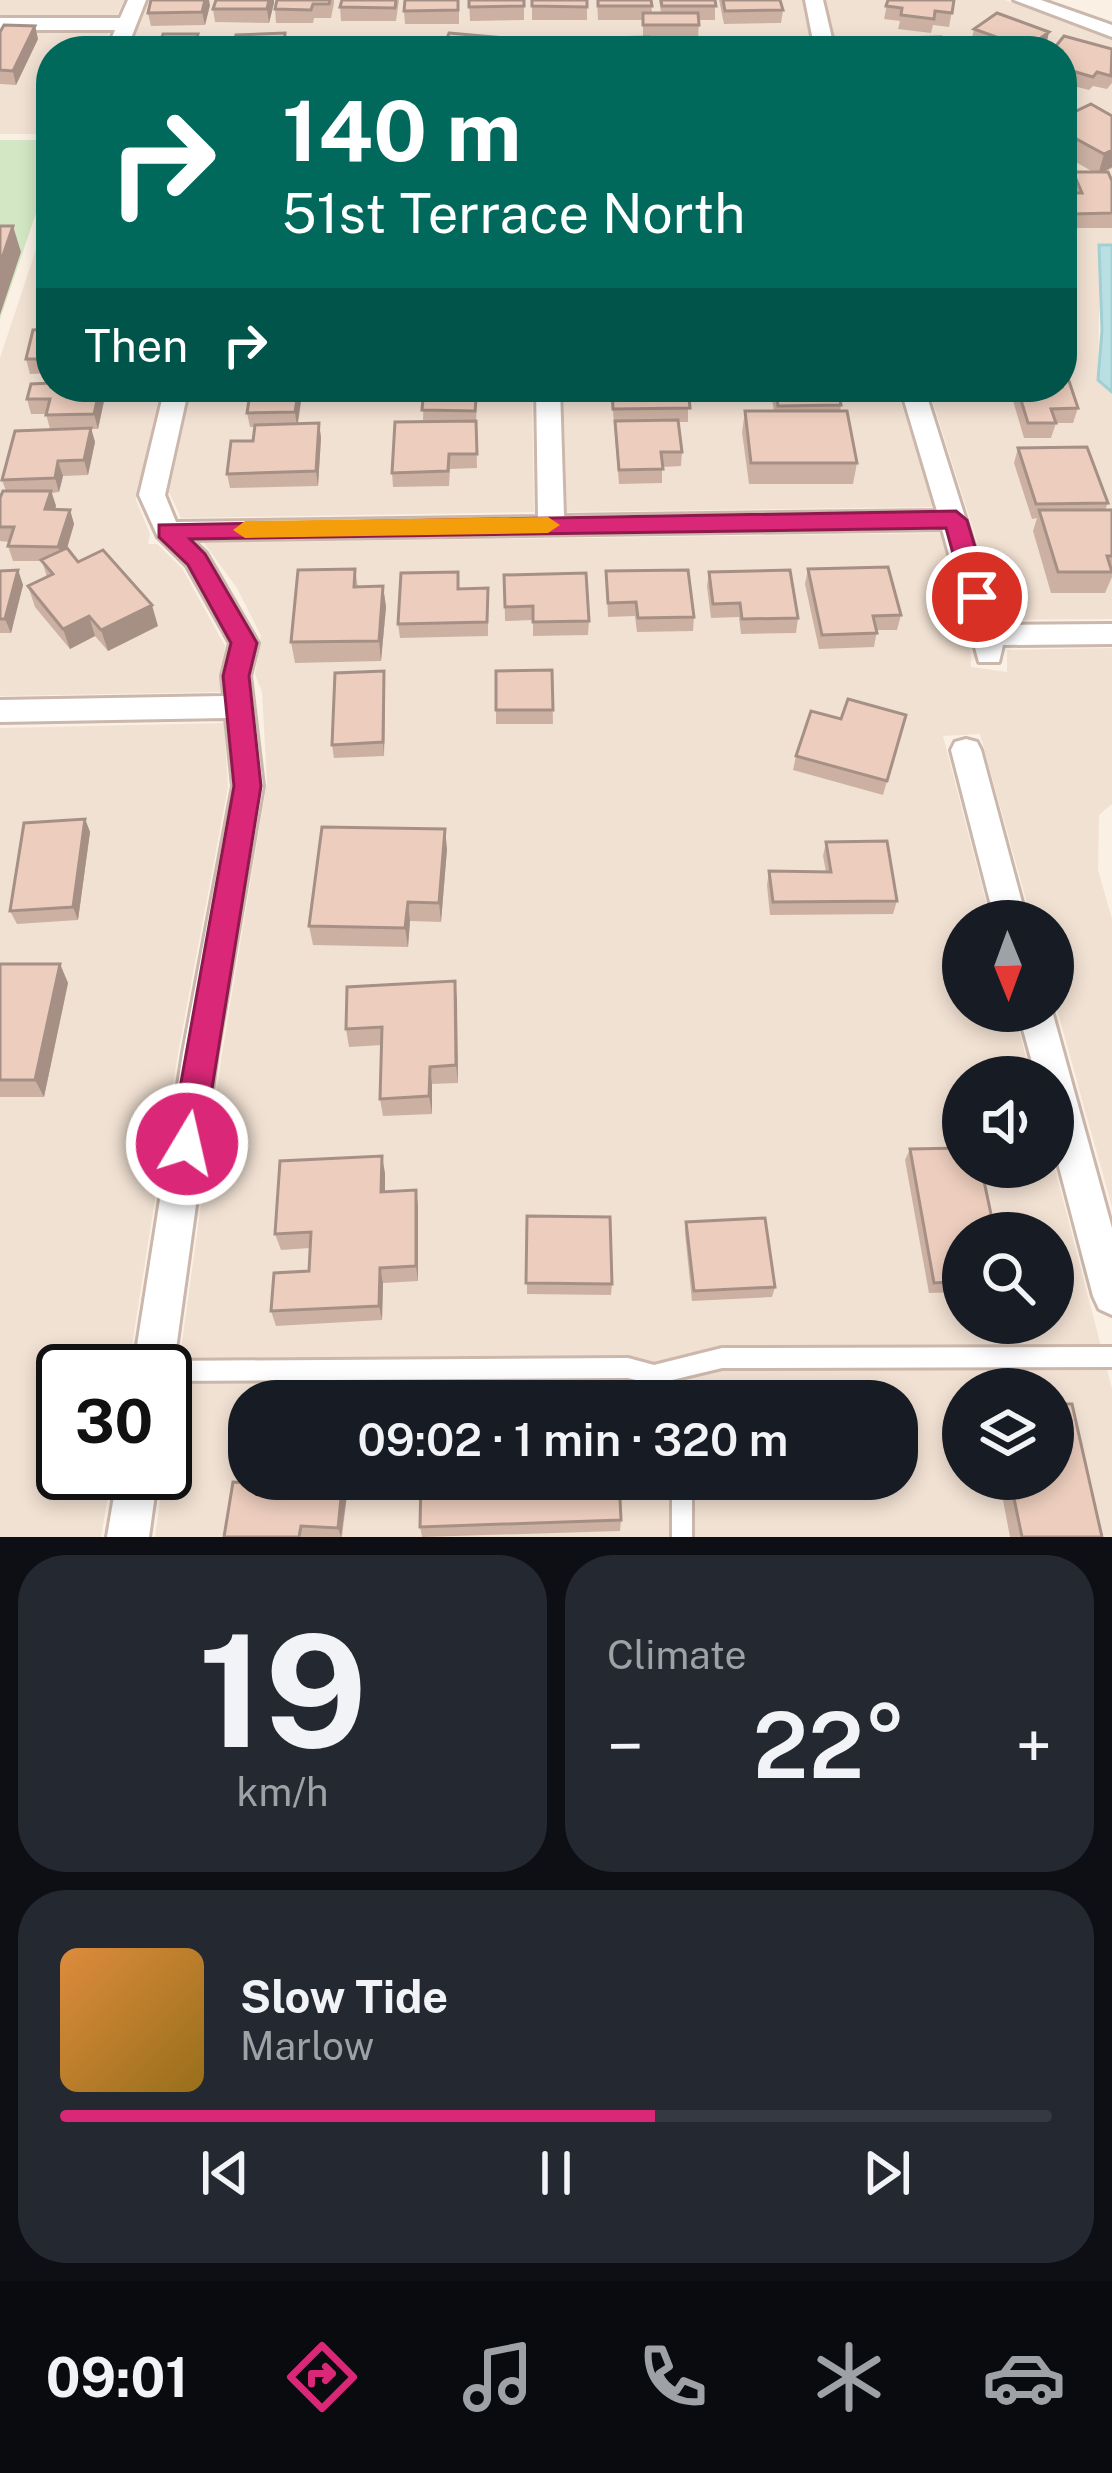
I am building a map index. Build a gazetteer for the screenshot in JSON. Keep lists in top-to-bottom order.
{
  "north": "bottom",
  "page": {
    "turn": ["140 m", "51st Terrace North"],
    "then": "Then",
    "limit": "30",
    "trip": "09:02 · 1 min · 320 m",
    "tile": [
      ["19", "km/h"],
      "Climate"
    ],
    "heat": ["−", "22°", "+"],
    "song": ["Slow Tide", "Marlow"],
    "tabs": "09:01"
  }
}
